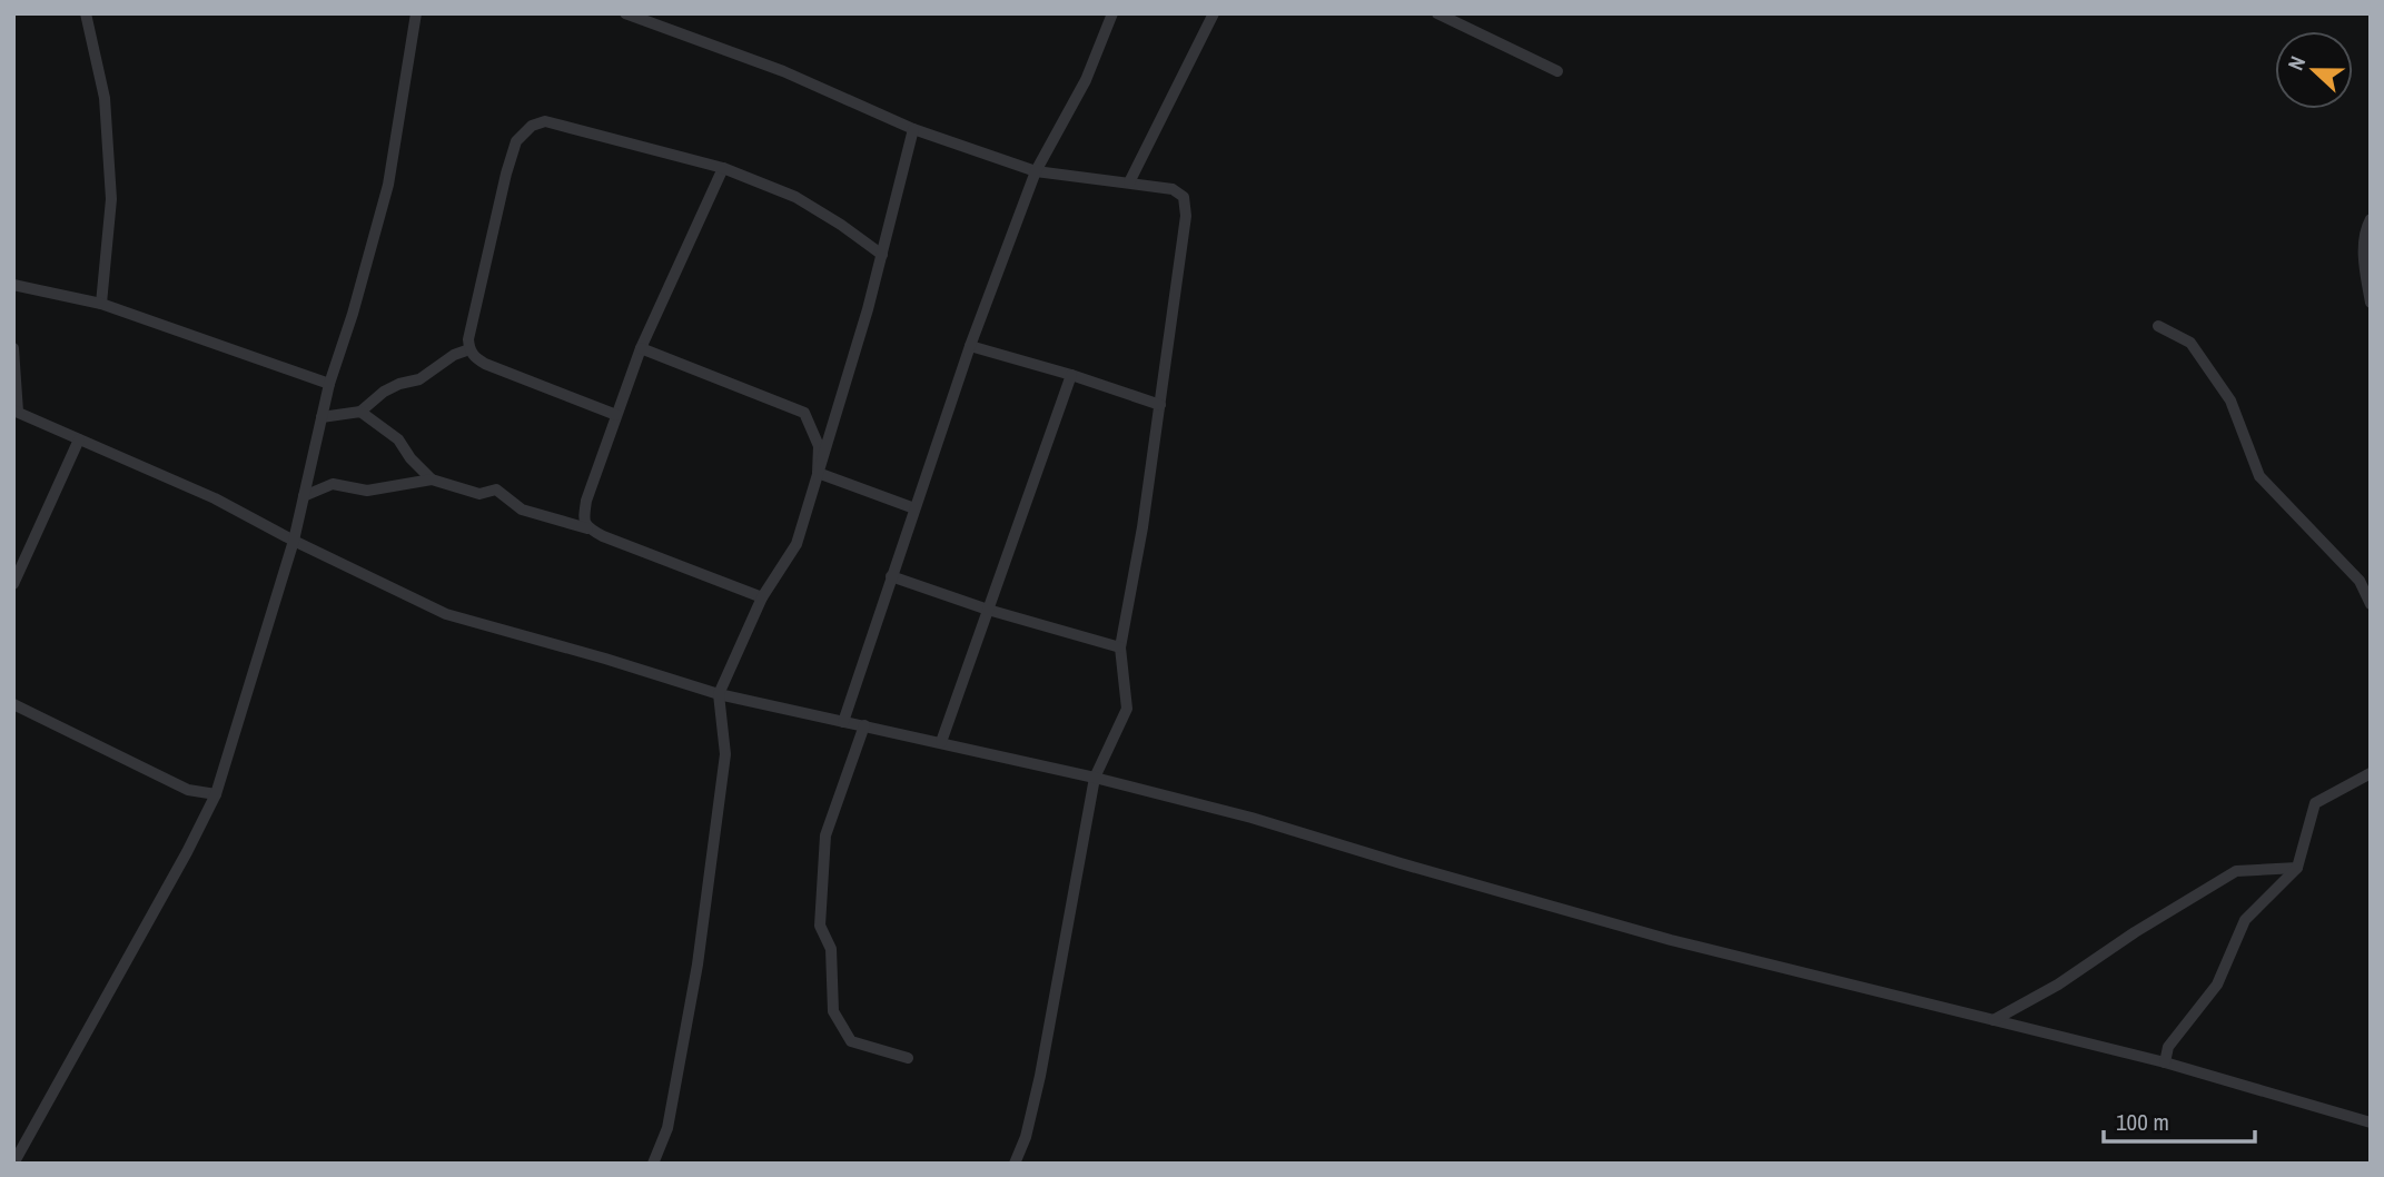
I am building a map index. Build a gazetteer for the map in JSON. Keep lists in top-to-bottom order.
{
  "scale_bar": "100 m",
  "north": "left"
}
